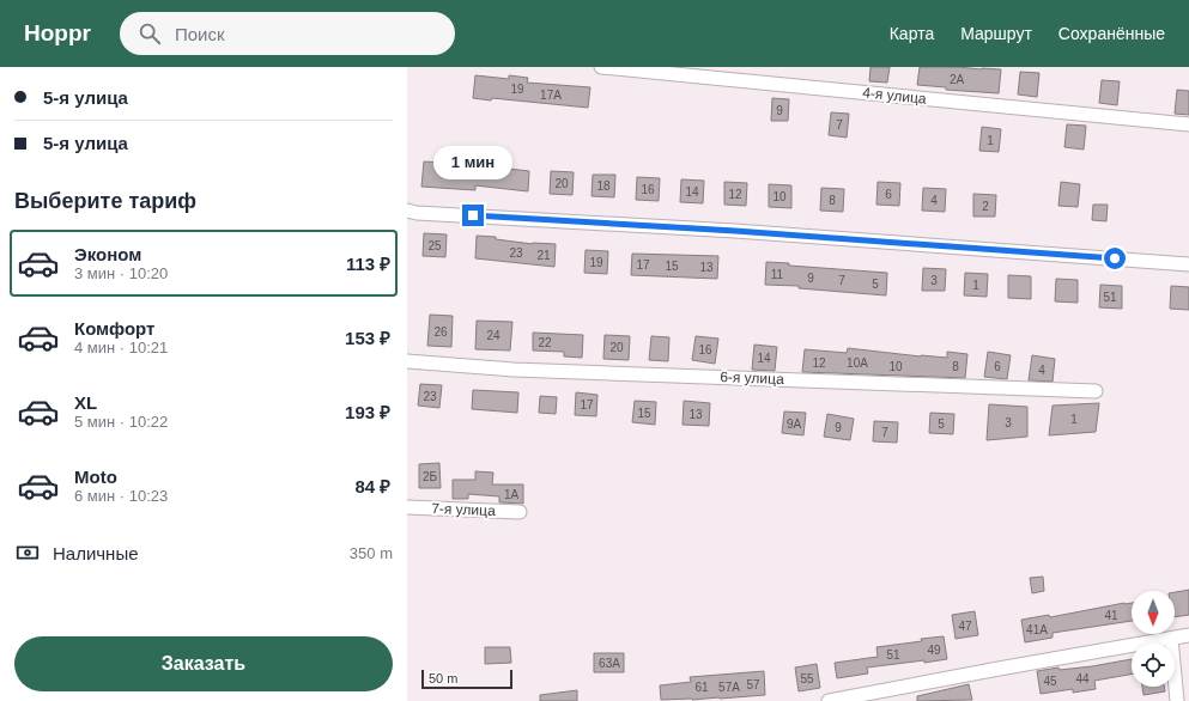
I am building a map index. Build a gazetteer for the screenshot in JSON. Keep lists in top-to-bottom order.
{
  "streets": {
    "street": ["4-я улица", "6-я улица", "7-я улица"]
  },
  "house_numbers": [
    "2А",
    "19",
    "17А",
    "9",
    "7",
    "1",
    "20",
    "18",
    "16",
    "14",
    "12",
    "6",
    "10",
    "8",
    "4",
    "2",
    "25",
    "23",
    "21",
    "19",
    "17",
    "15",
    "13",
    "11",
    "9",
    "7",
    "3",
    "5",
    "1",
    "51",
    "26",
    "24",
    "22",
    "20",
    "16",
    "14",
    "12",
    "10А",
    "10",
    "8",
    "6",
    "4",
    "23",
    "17",
    "15",
    "13",
    "1",
    "3",
    "9А",
    "5",
    "9",
    "7",
    "2Б",
    "1А",
    "41",
    "47",
    "41А",
    "49",
    "51",
    "63А",
    "55",
    "44",
    "45",
    "57",
    "61",
    "57А"
  ],
  "scale_bar": "50 m",
  "north": "bottom",
  "page": {
    "header": "Hoppr",
    "search": "Поиск",
    "nav": ["Карта", "Маршрут", "Сохранённые"],
    "banner": ["5-я улица", "5-я улица"],
    "bubble": "1 мин",
    "heading": "Выберите тариф",
    "list": [
      {
        "name": "Эконом",
        "note": "3 мин · 10:20",
        "value": "113 ₽"
      },
      {
        "name": "Комфорт",
        "note": "4 мин · 10:21",
        "value": "153 ₽"
      },
      {
        "name": "XL",
        "note": "5 мин · 10:22",
        "value": "193 ₽"
      },
      {
        "name": "Moto",
        "note": "6 мин · 10:23",
        "value": "84 ₽"
      }
    ],
    "pay": ["Наличные", "350 m"],
    "buttons": "Заказать",
    "scale": "50 m"
  }
}
